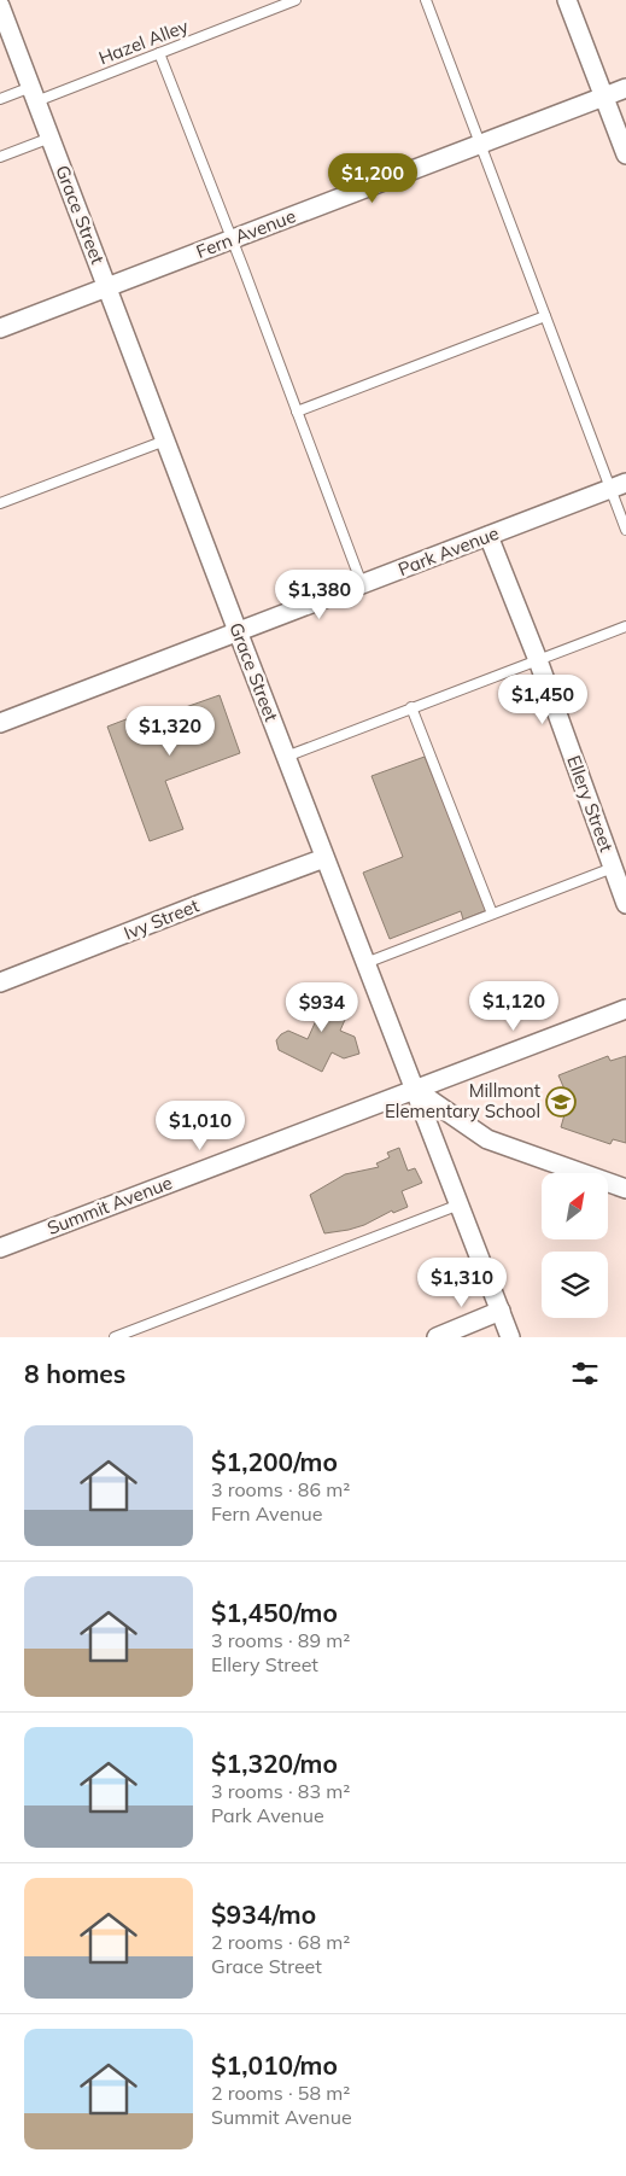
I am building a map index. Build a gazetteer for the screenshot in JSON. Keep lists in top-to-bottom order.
{
  "streets": {
    "street": [
      "Grace Street",
      "Fern Avenue",
      "Park Avenue",
      "Ellery Street",
      "Ivy Street",
      "Summit Avenue"
    ],
    "lane": ["Hazel Alley"]
  },
  "crossings": [
    ["Hazel Alley", "Grace Street"],
    ["Grace Street", "Fern Avenue"],
    ["Grace Street", "Park Avenue"],
    ["Grace Street", "Ivy Street"],
    ["Grace Street", "Summit Avenue"],
    ["Park Avenue", "Ellery Street"]
  ],
  "places": {
    "school or university": ["Millmont Elementary School"]
  },
  "north": "top right",
  "page": {
    "price": [
      "$1,200",
      "$1,380",
      "$1,450",
      "$1,320",
      "$1,120",
      "$934",
      "$1,010",
      "$1,310"
    ],
    "heading": "8 homes",
    "list": [
      {
        "name": "$1,200/mo",
        "note": "3 rooms · 86 m² · Fern Avenue"
      },
      {
        "name": "$1,450/mo",
        "note": "3 rooms · 89 m² · Ellery Street"
      },
      {
        "name": "$1,320/mo",
        "note": "3 rooms · 83 m² · Park Avenue"
      },
      {
        "name": "$934/mo",
        "note": "2 rooms · 68 m² · Grace Street"
      },
      {
        "name": "$1,010/mo",
        "note": "2 rooms · 58 m² · Summit Avenue"
      }
    ]
  }
}
